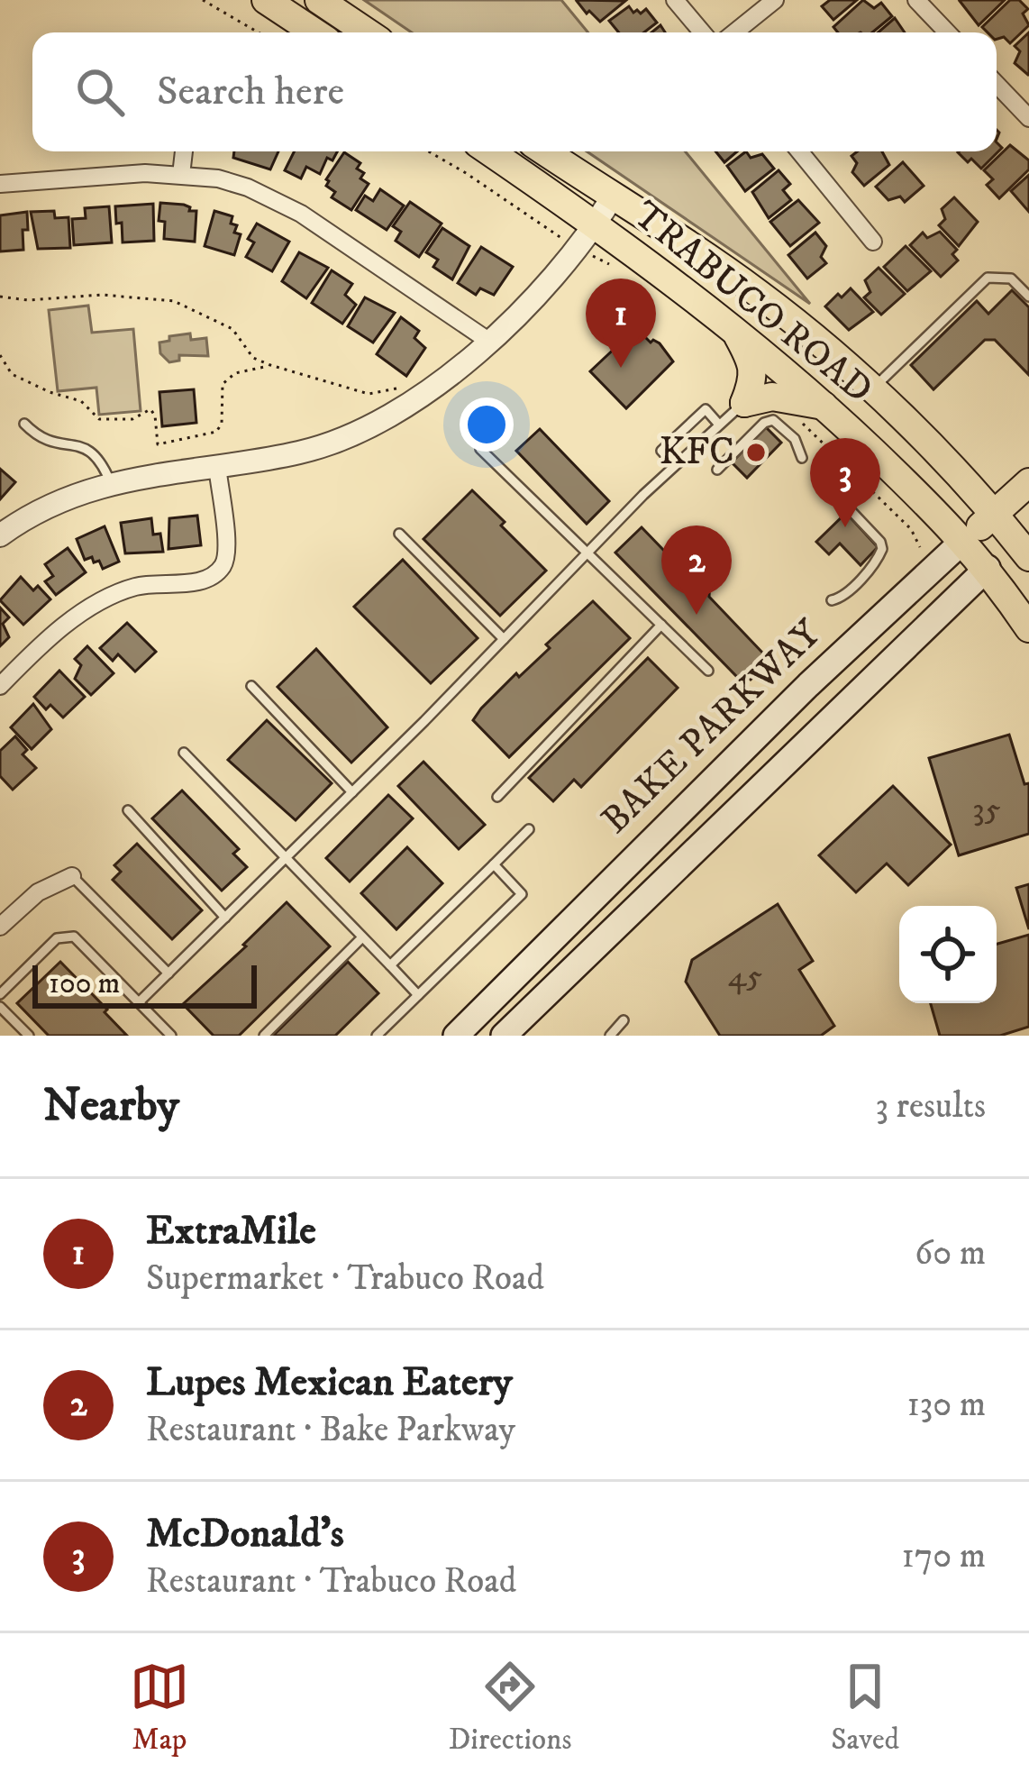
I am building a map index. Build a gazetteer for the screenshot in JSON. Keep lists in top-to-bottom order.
{
  "streets": {
    "main road": ["TRABUCO ROAD", "BAKE PARKWAY"]
  },
  "crossings": [
    ["TRABUCO ROAD", "BAKE PARKWAY"]
  ],
  "places": ["KFC"],
  "house_numbers": ["35", "45"],
  "scale_bar": "100 m",
  "page": {
    "search": "Search here",
    "pins": ["1", "3", "2"],
    "scale": "100 m",
    "heading": ["Nearby", "3 results"],
    "list": [
      {
        "mark": "1",
        "name": "ExtraMile",
        "note": "Supermarket · Trabuco Road",
        "value": "60 m"
      },
      {
        "mark": "2",
        "name": "Lupes Mexican Eatery",
        "note": "Restaurant · Bake Parkway",
        "value": "130 m"
      },
      {
        "mark": "3",
        "name": "McDonald's",
        "note": "Restaurant · Trabuco Road",
        "value": "170 m"
      }
    ],
    "nav": ["Map", "Directions", "Saved"]
  }
}
